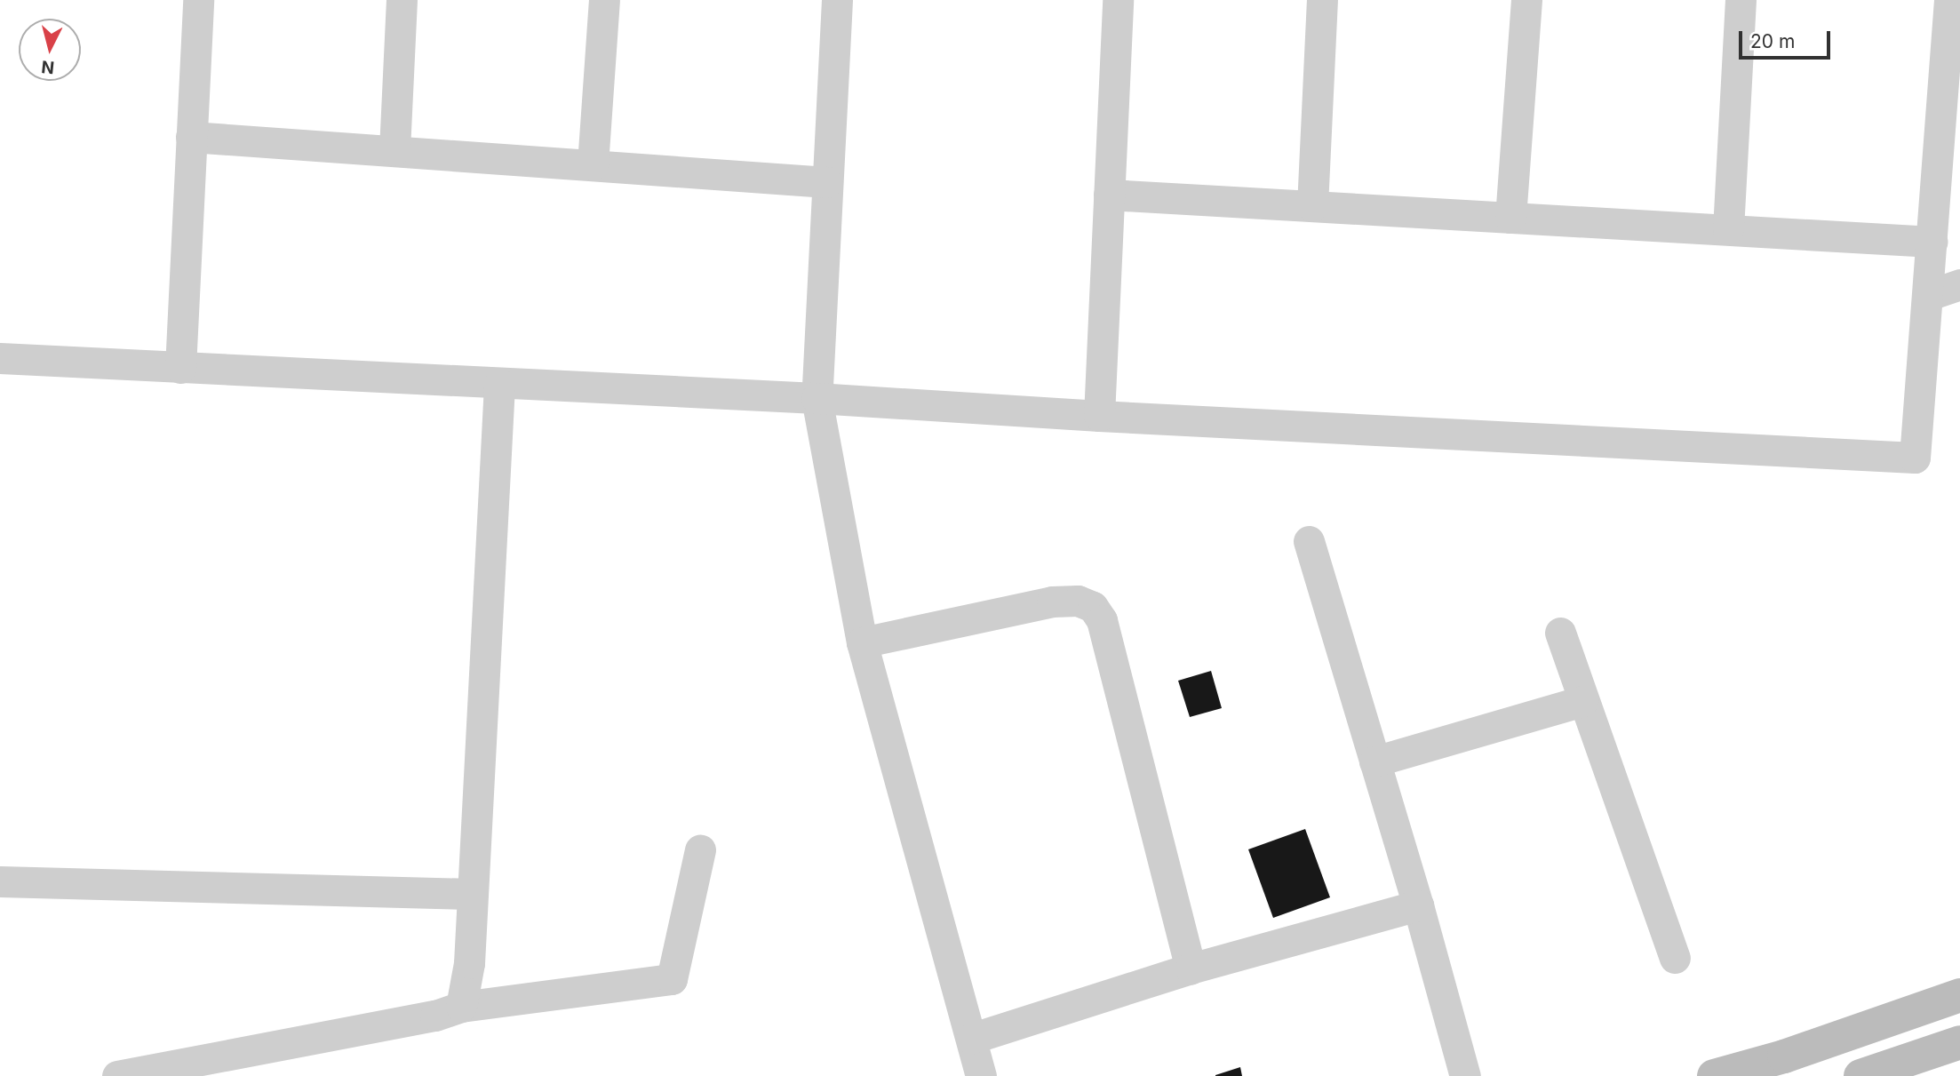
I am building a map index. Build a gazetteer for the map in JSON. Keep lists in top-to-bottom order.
{
  "scale_bar": "20 m",
  "north": "bottom"
}
